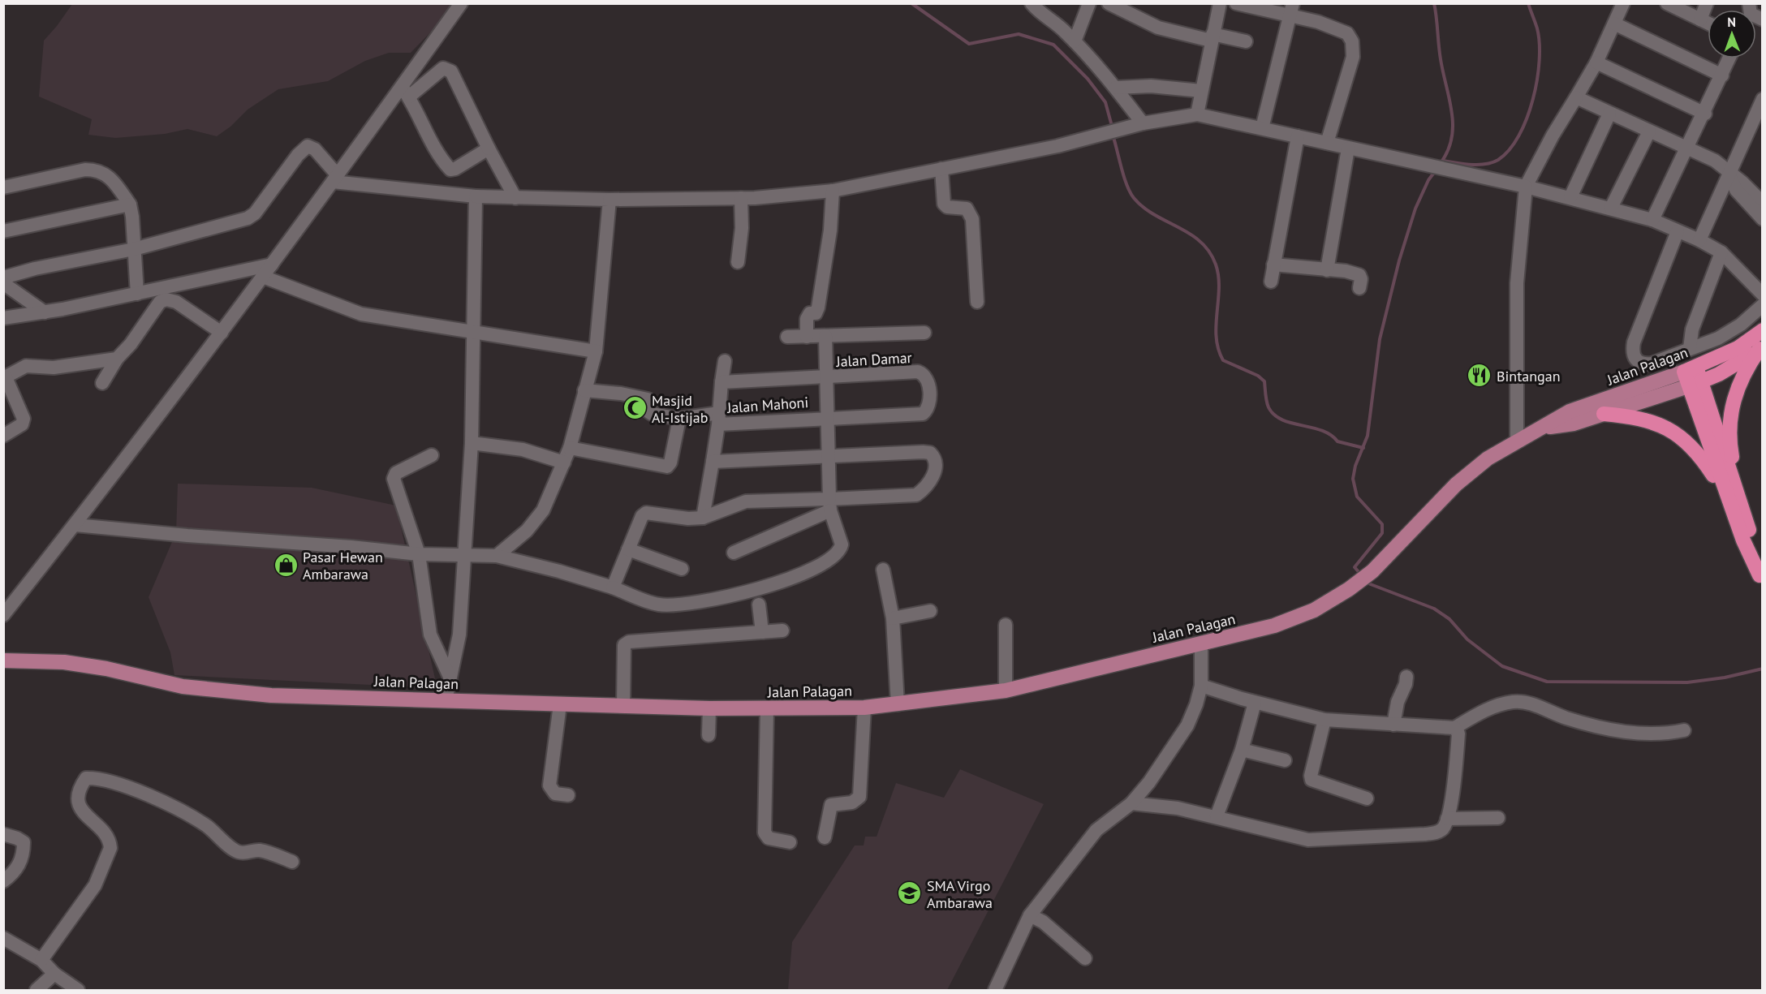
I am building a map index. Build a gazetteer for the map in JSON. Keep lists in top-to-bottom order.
{
  "streets": {
    "highway": ["Jalan Palagan"],
    "street": ["Jalan Damar", "Jalan Mahoni"]
  },
  "crossings": [
    ["Jalan Damar", "Jalan Mahoni"]
  ],
  "places": {
    "restaurant": ["Bintangan"],
    "mosque": ["Masjid Al-Istijab"],
    "shop": ["Pasar Hewan Ambarawa"],
    "school or university": ["SMA Virgo Ambarawa"]
  },
  "north": "top"
}
